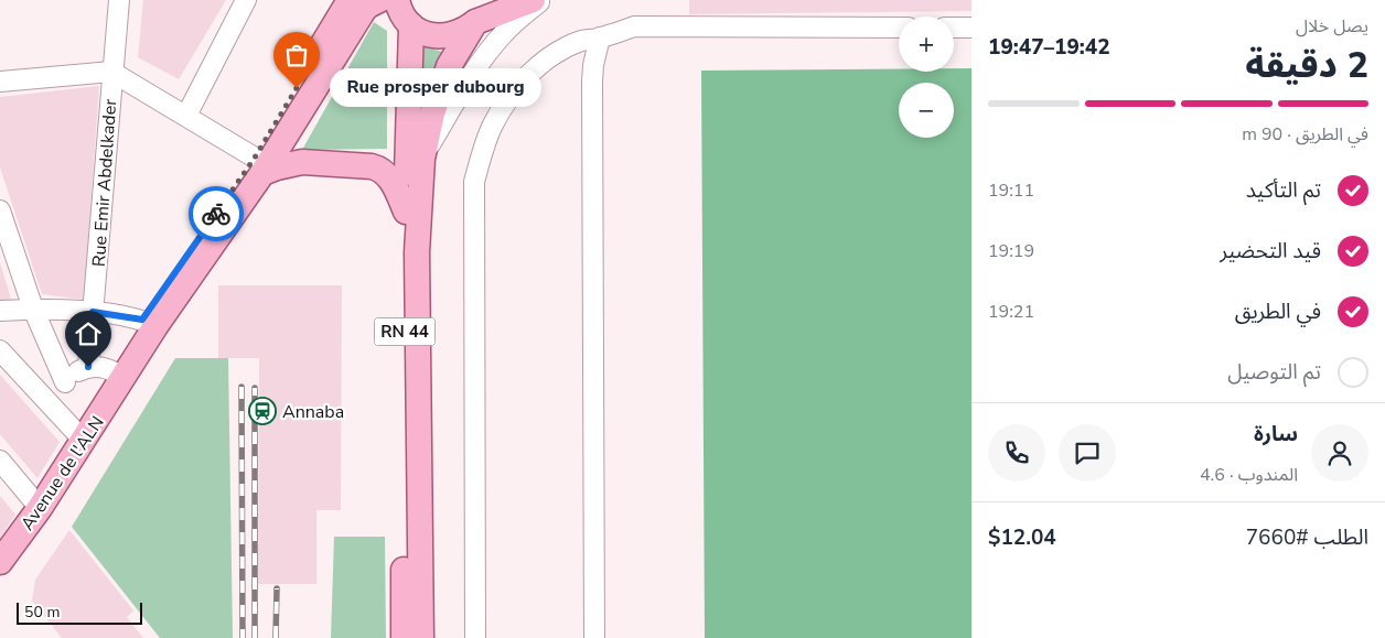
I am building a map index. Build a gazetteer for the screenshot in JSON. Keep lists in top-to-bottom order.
{
  "streets": {
    "main road": ["RN 44", "Avenue de l'ALN"],
    "street": ["Rue Emir Abdelkader"]
  },
  "places": {
    "other": ["Rue prosper dubourg"],
    "station": ["Annaba"]
  },
  "scale_bar": "50 m",
  "page": {
    "heading": ["2 دقيقة", "يصل خلال", "19:42–19:47"],
    "panel": [
      "سارة",
      "المندوب · 4.6",
      "الطلب #7660",
      "$12.04"
    ],
    "map_buttons": ["+", "−"],
    "bubble": "Rue prosper dubourg",
    "bar": "في الطريق · 90 m",
    "list": [
      ["تم التأكيد", "19:11"],
      ["قيد التحضير", "19:19"],
      ["في الطريق", "19:21"],
      "تم التوصيل"
    ],
    "scale": "50 m"
  }
}
